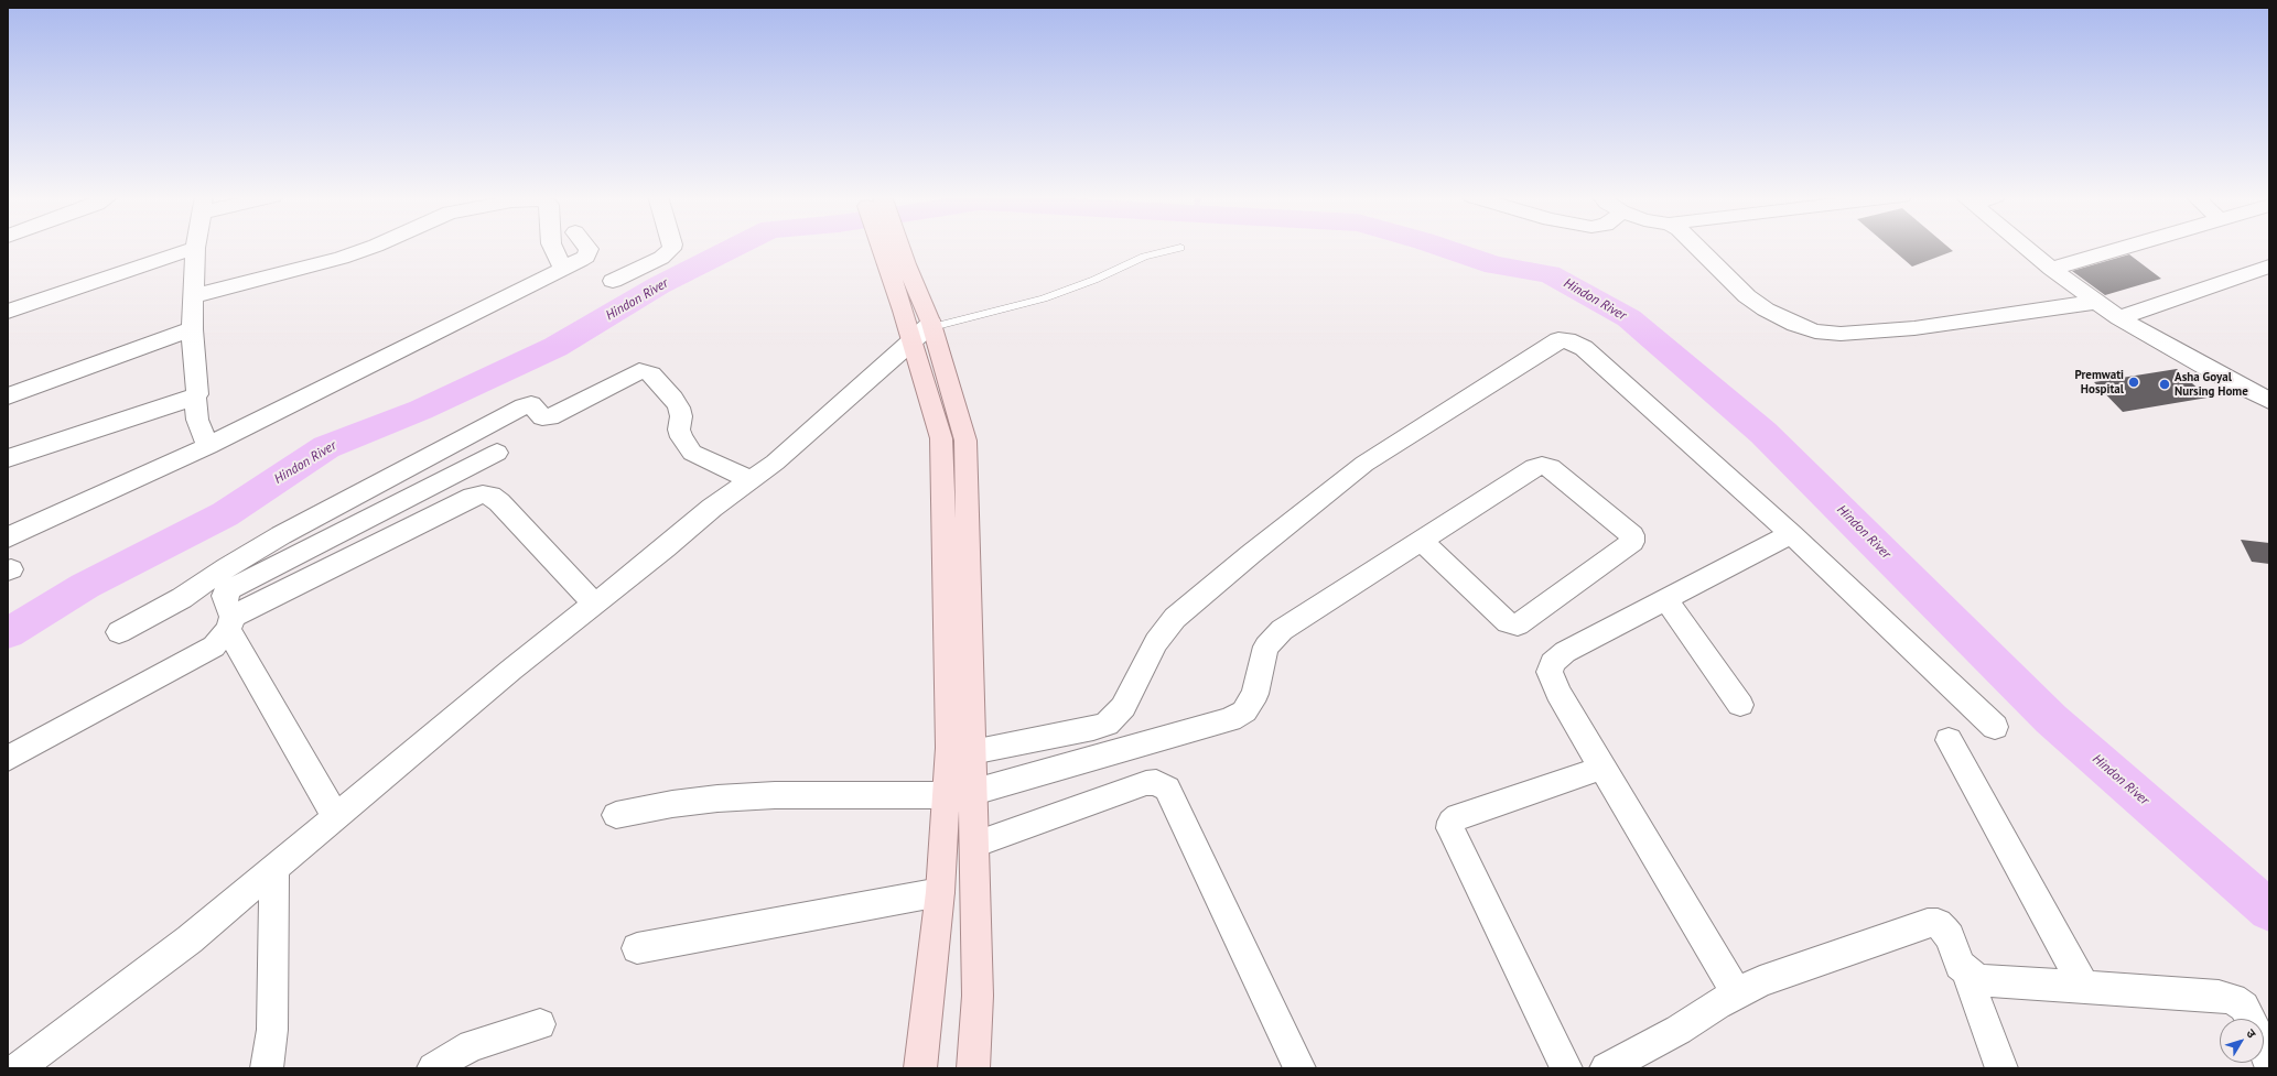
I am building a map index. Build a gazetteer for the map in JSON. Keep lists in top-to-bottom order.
{
  "water": ["Hindon River"],
  "places": ["Premwati Hospital", "Asha Goyal Nursing Home"],
  "north": "top right"
}
